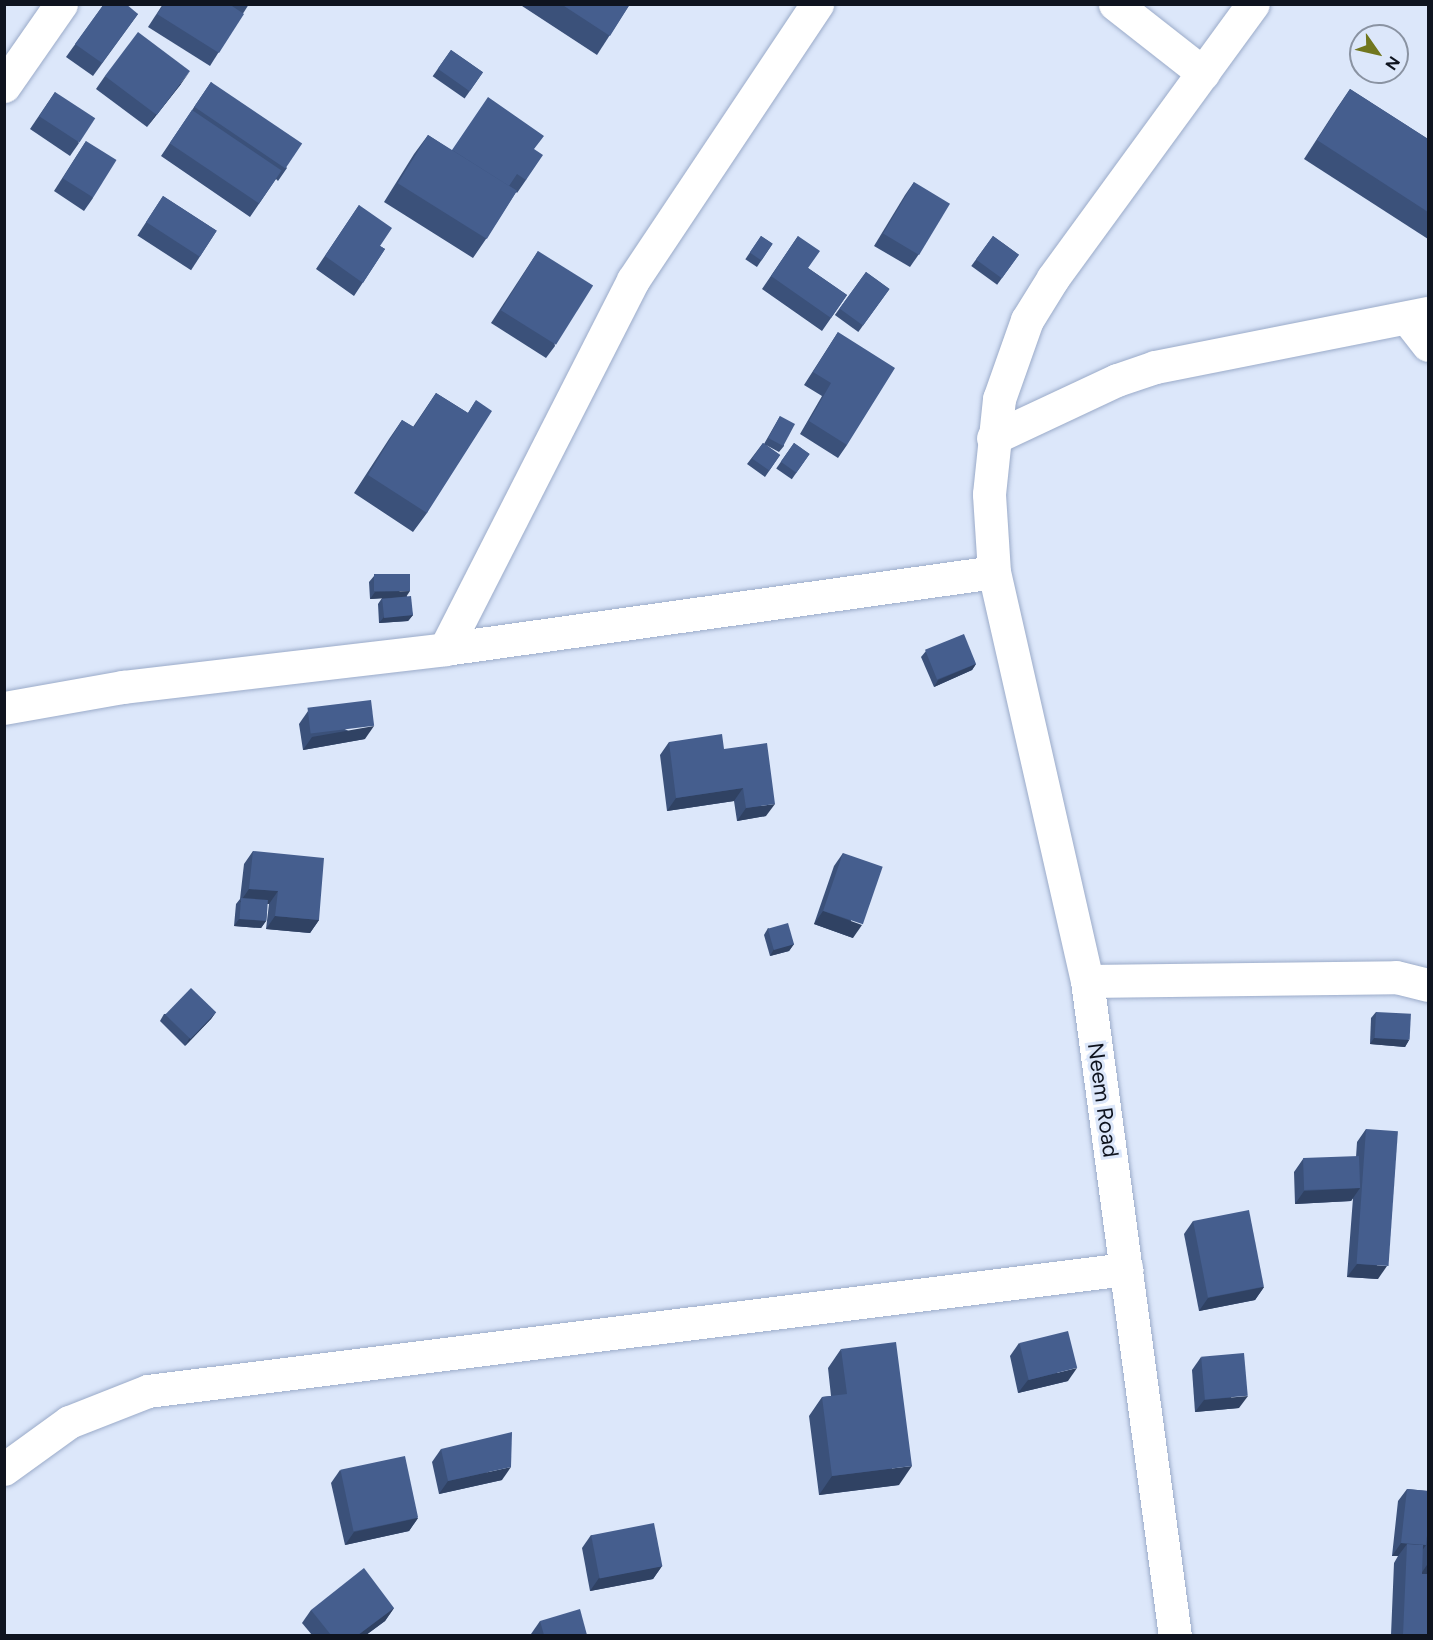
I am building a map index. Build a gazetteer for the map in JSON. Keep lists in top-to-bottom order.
{
  "streets": {
    "street": ["Neem Road"]
  },
  "north": "bottom right"
}
